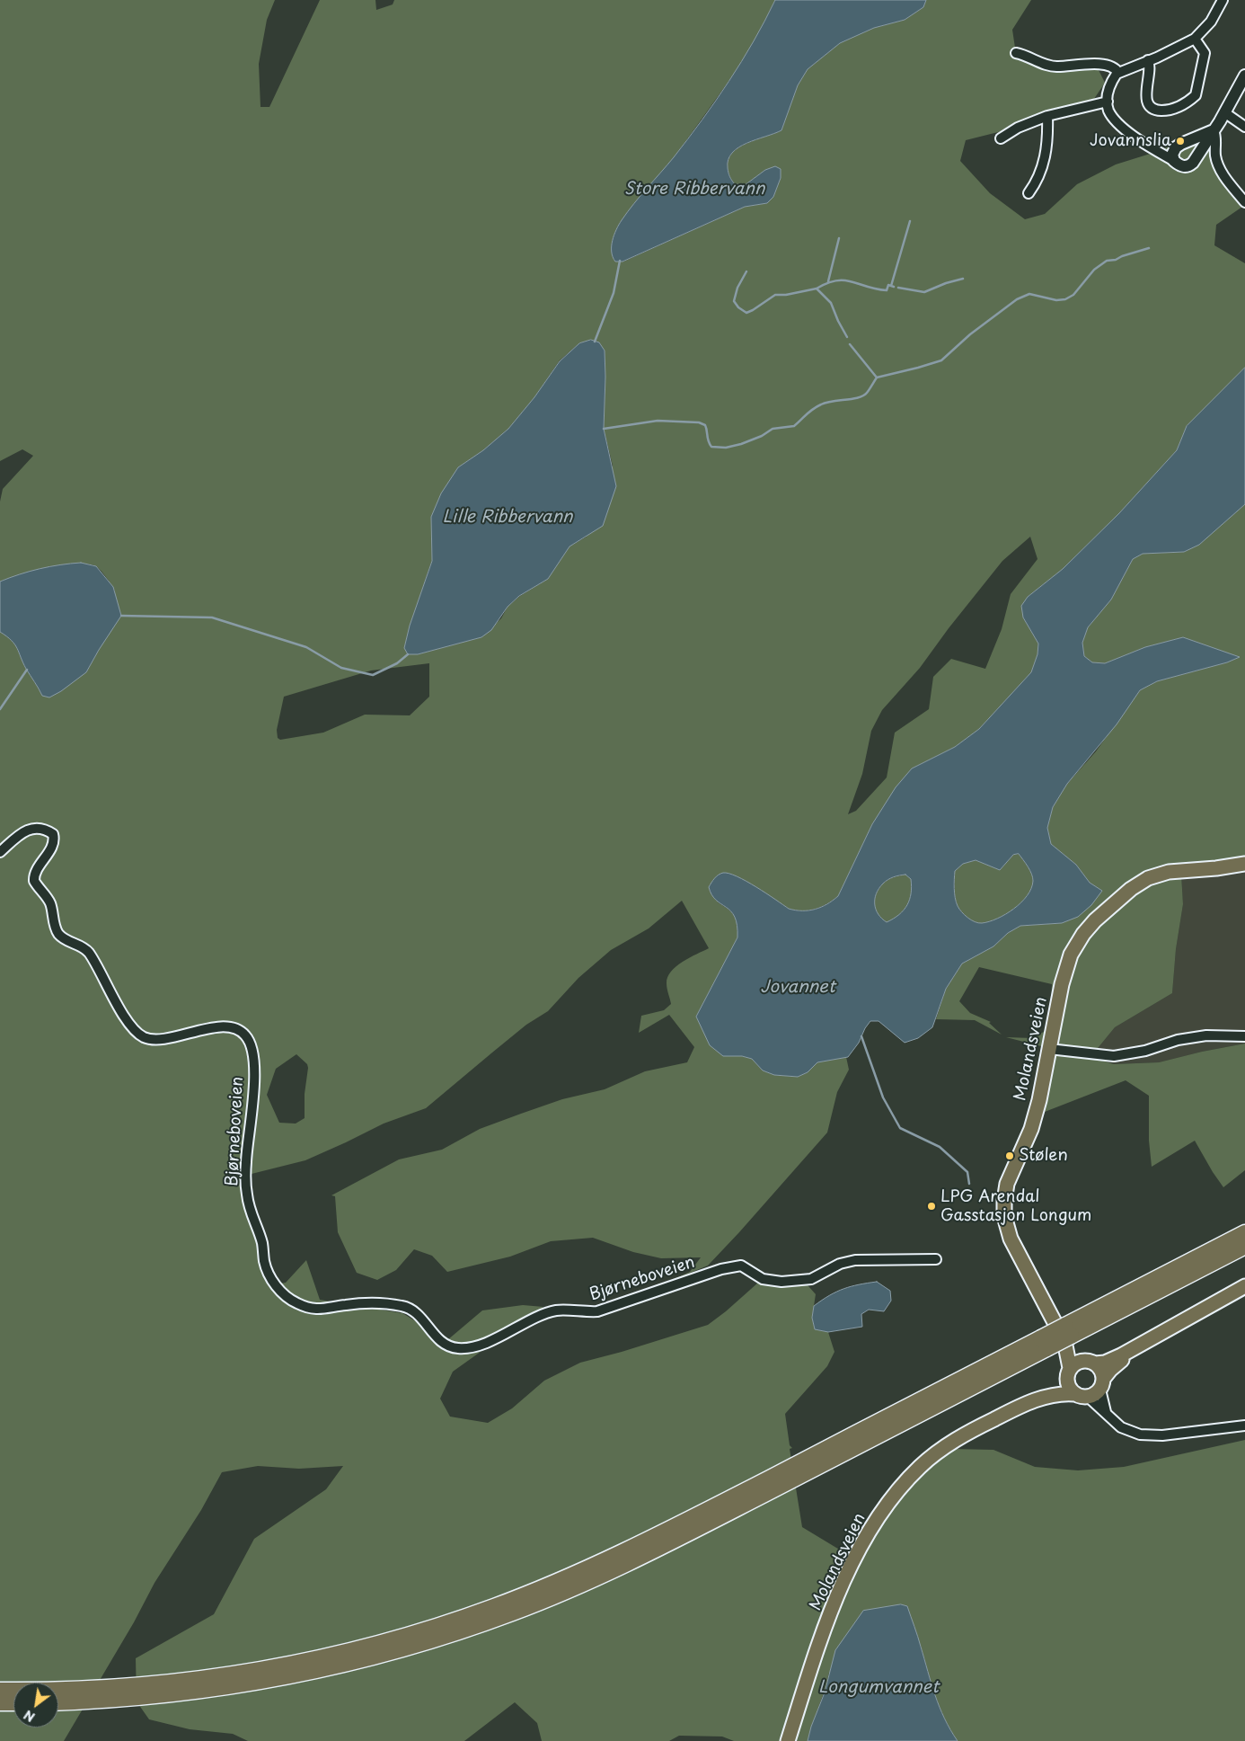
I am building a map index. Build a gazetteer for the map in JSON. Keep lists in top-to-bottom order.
{
  "streets": {
    "main road": ["Molandsveien"],
    "street": ["Bjørneboveien"]
  },
  "water": [
    "Store Ribbervann",
    "Lille Ribbervann",
    "Jovannet",
    "Longumvannet"
  ],
  "places": ["Jovannslia", "Stølen", "LPG Arendal Gasstasjon Longum"],
  "north": "bottom left"
}
